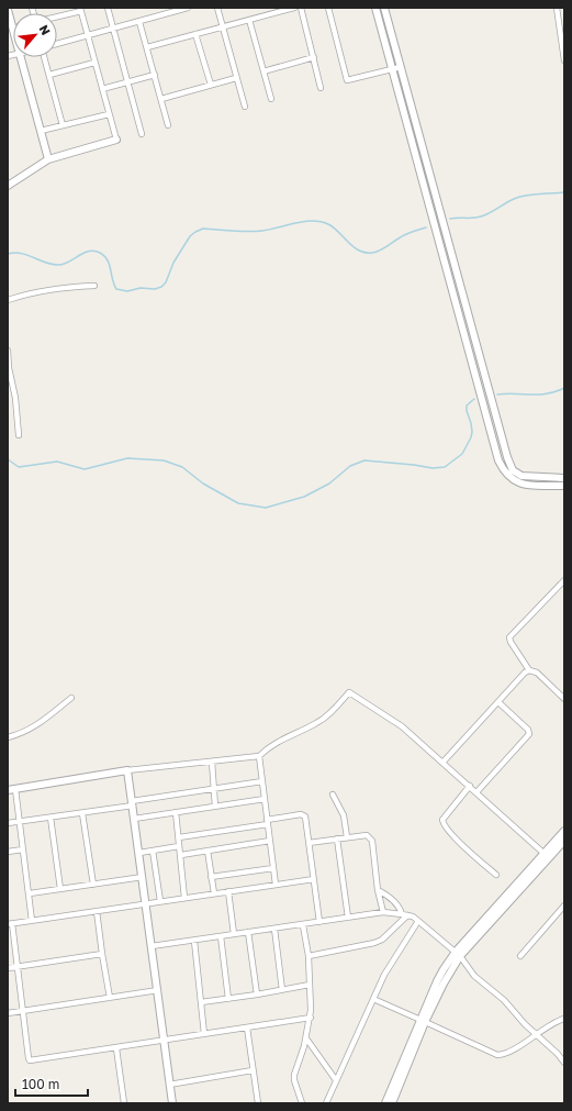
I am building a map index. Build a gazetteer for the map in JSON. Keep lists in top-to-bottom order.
{
  "scale_bar": "100 m",
  "north": "top right"
}
